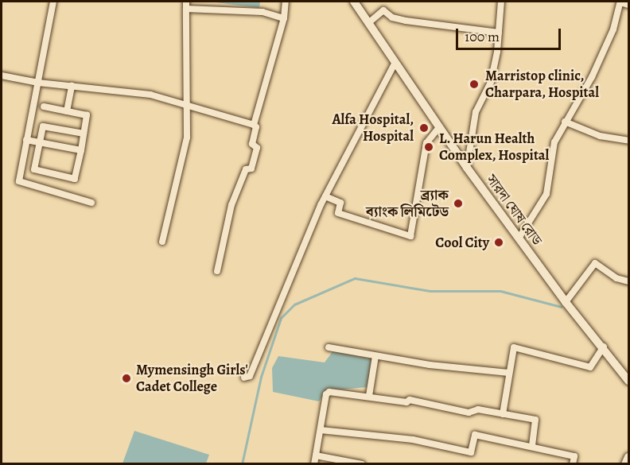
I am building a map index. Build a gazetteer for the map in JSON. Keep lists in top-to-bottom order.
{
  "streets": {
    "main road": ["সারদা ঘোষ রোড"]
  },
  "places": [
    "Marristop clinic, Charpara, Hospital",
    "Alfa Hospital, Hospital",
    "L. Harun Health Complex, Hospital",
    "ব্র্যাক ব্যাংক লিমিটেড",
    "Cool City",
    "Mymensingh Girls' Cadet College"
  ],
  "scale_bar": "100 m"
}
